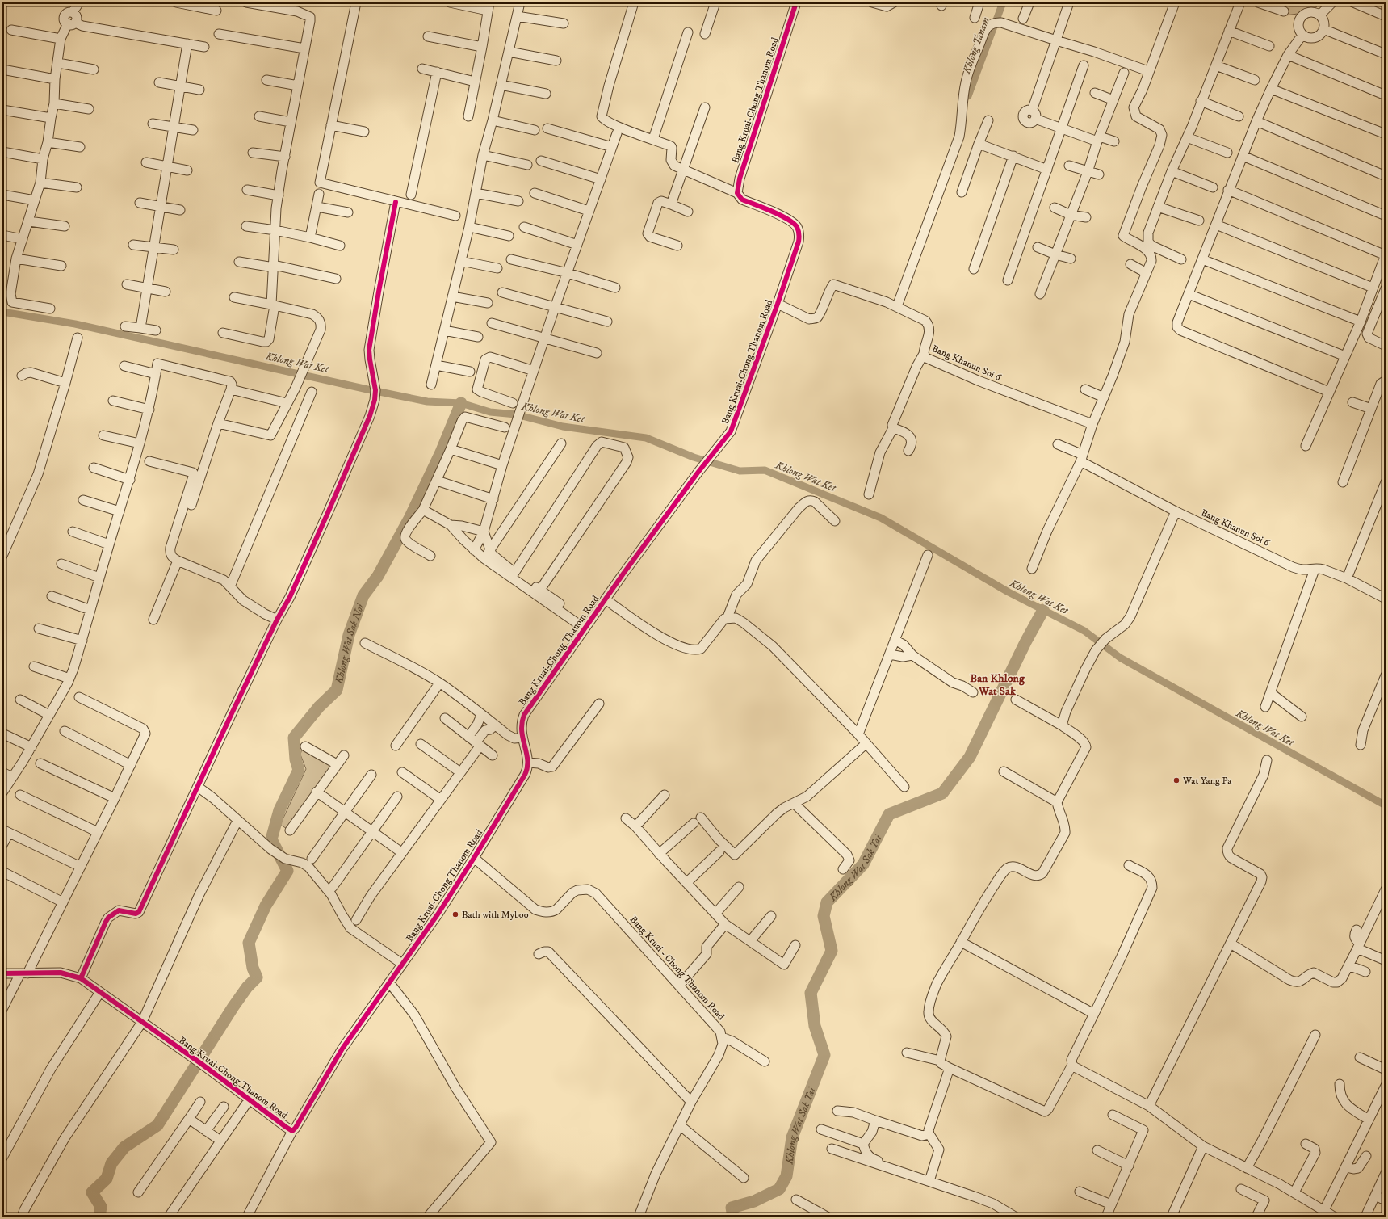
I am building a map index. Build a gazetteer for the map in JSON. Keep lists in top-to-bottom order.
{
  "streets": {
    "street": ["Bang Kruai-Chong Thanom Road", "Bang Khanun Soi 6", "Bang Kruai - Chong Thanom Road"]
  },
  "crossings": [
    ["Bang Kruai-Chong Thanom Road", "Bang Khanun Soi 6"],
    ["Bang Kruai-Chong Thanom Road", "Bang Kruai - Chong Thanom Road"]
  ],
  "districts": ["Ban Khlong Wat Sak"],
  "water": [
    "Khlong Tanam",
    "Khlong Wat Ket",
    "Khlong Wat Sak Noi",
    "Khlong Wat Sak Yai"
  ],
  "places": ["Wat Yang Pa", "Bath with Myboo"]
}
